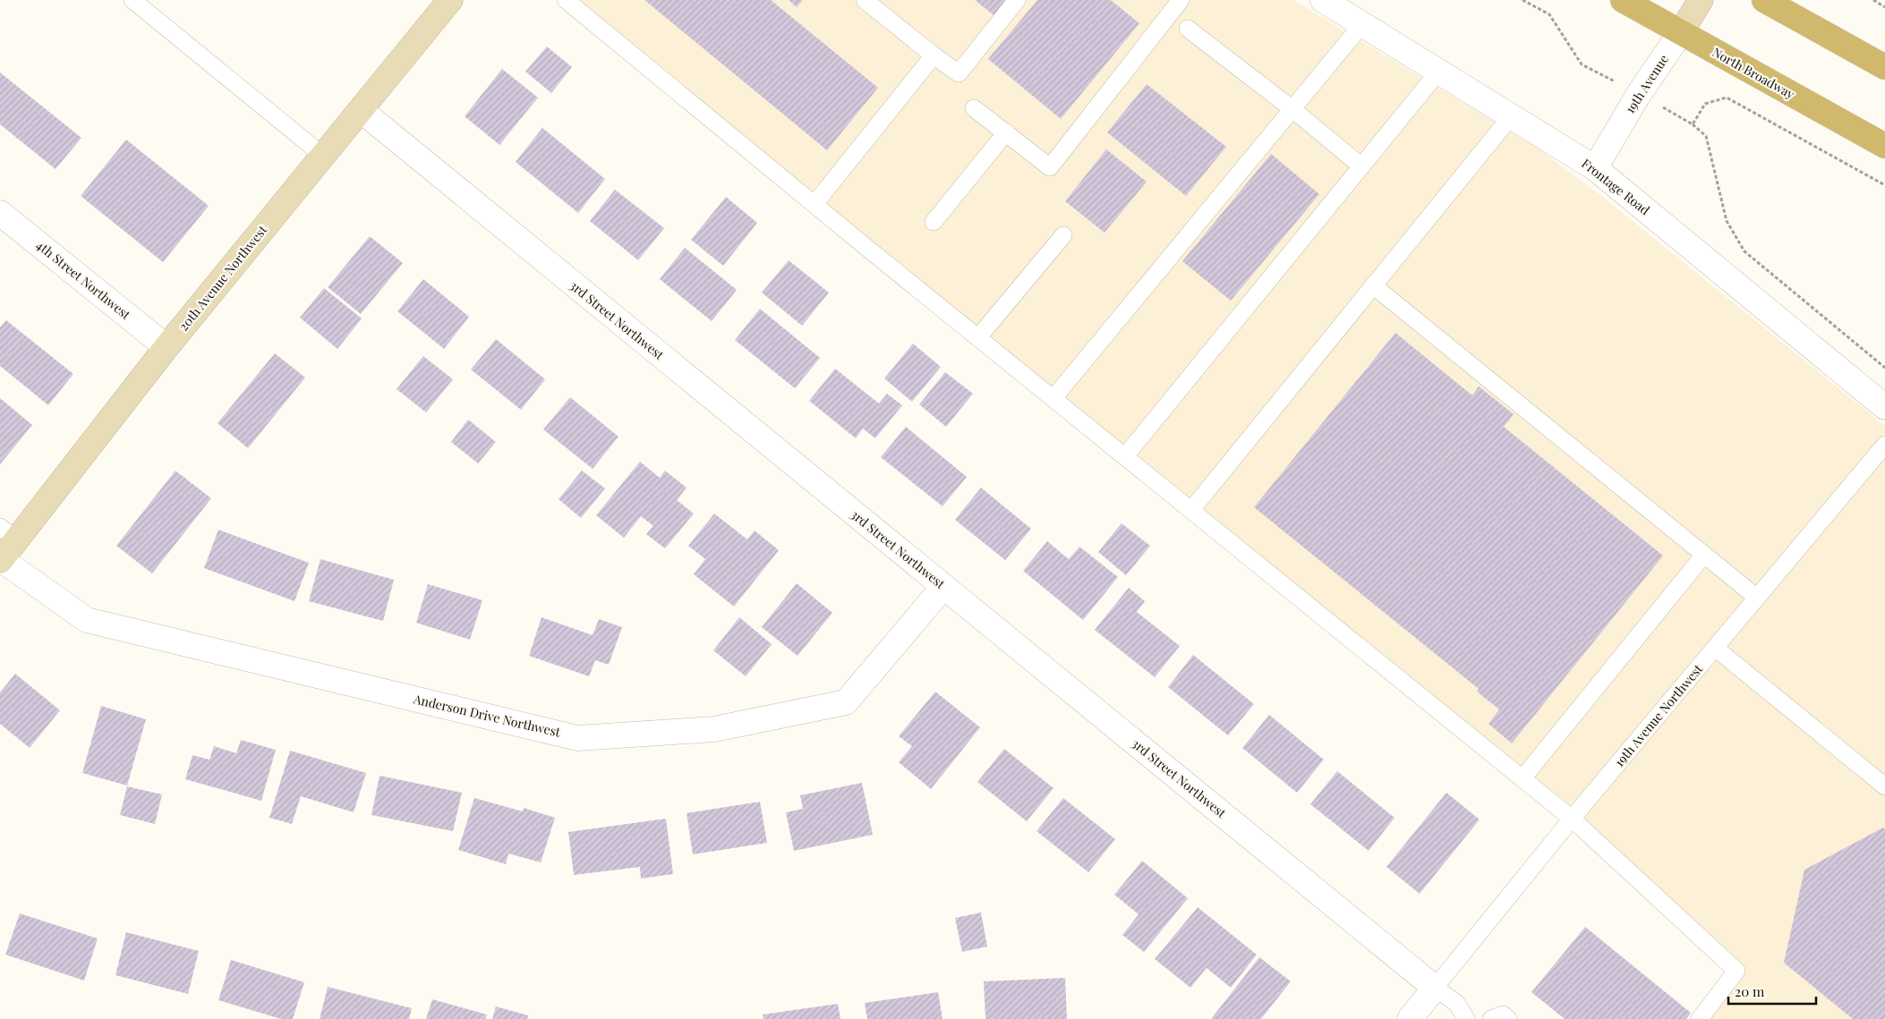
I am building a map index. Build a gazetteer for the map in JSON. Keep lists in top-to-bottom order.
{
  "streets": {
    "main road": ["North Broadway"],
    "street": [
      "19th Avenue",
      "Frontage Road",
      "20th Avenue Northwest",
      "4th Street Northwest",
      "3rd Street Northwest",
      "Anderson Drive Northwest"
    ],
    "lane": ["19th Avenue Northwest"]
  },
  "crossings": [
    ["North Broadway", "19th Avenue"],
    ["19th Avenue", "Frontage Road"],
    ["20th Avenue Northwest", "4th Street Northwest"],
    ["20th Avenue Northwest", "3rd Street Northwest"],
    ["20th Avenue Northwest", "Anderson Drive Northwest"],
    ["3rd Street Northwest", "Anderson Drive Northwest"],
    ["3rd Street Northwest", "19th Avenue Northwest"]
  ],
  "scale_bar": "20 m"
}
